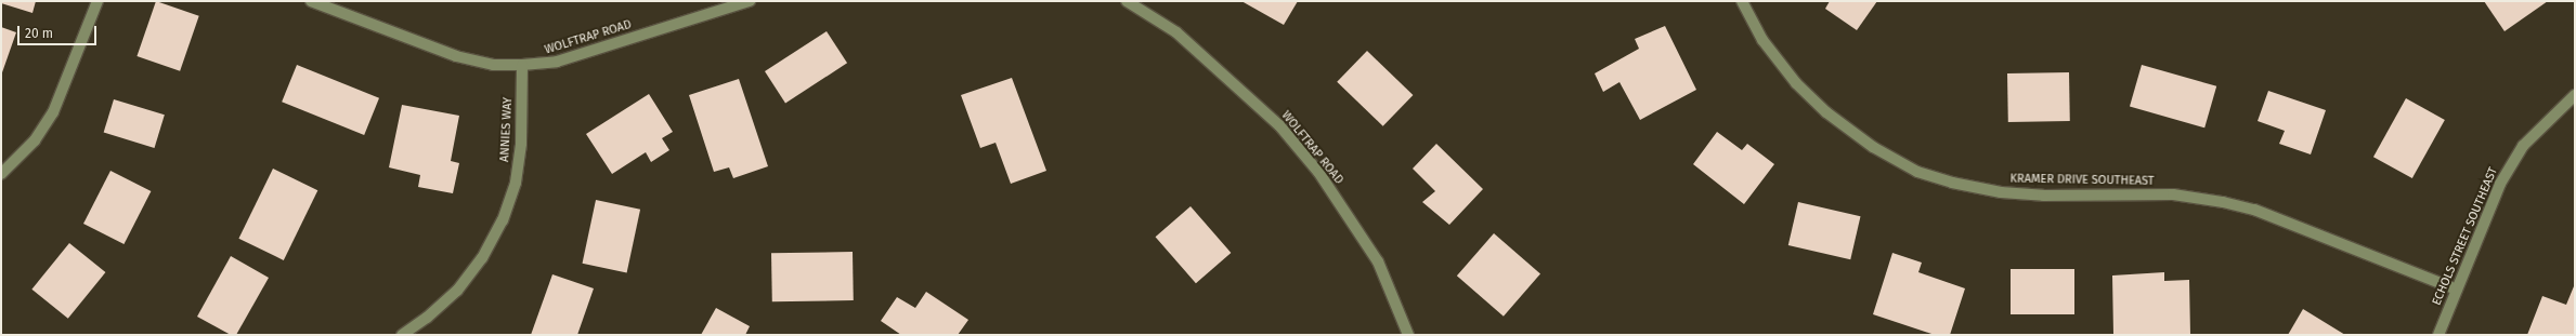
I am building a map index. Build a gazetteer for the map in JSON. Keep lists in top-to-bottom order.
{
  "streets": {
    "street": [
      "WOLFTRAP ROAD",
      "ANNIES WAY",
      "KRAMER DRIVE SOUTHEAST",
      "ECHOLS STREET SOUTHEAST"
    ]
  },
  "crossings": [
    ["WOLFTRAP ROAD", "ANNIES WAY"],
    ["KRAMER DRIVE SOUTHEAST", "ECHOLS STREET SOUTHEAST"]
  ],
  "scale_bar": "20 m"
}
